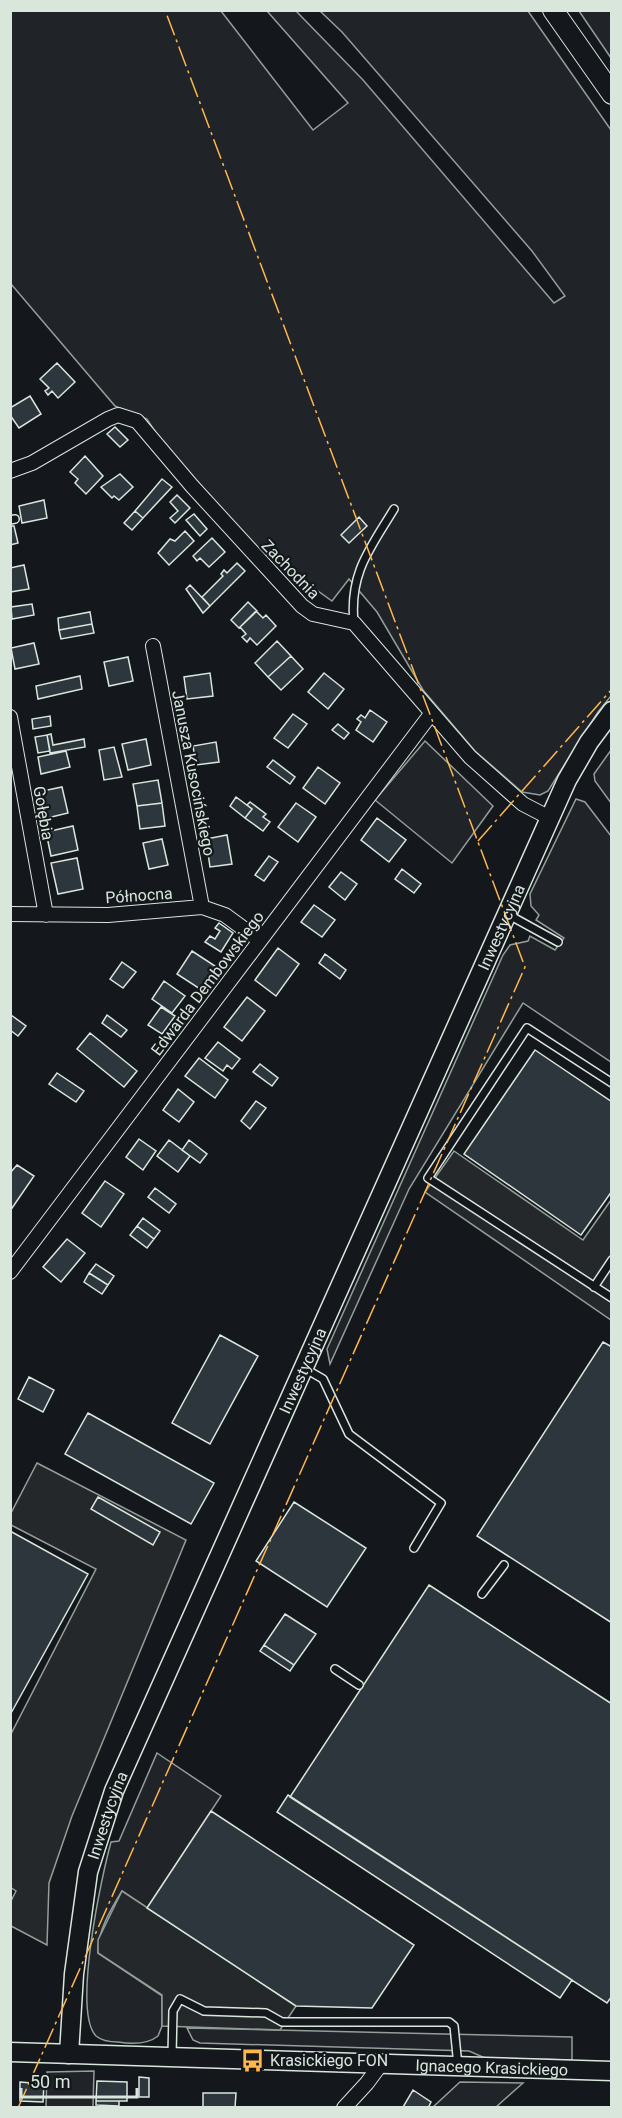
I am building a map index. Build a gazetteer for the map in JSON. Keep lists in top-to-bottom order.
{
  "streets": {
    "street": [
      "Zachodnia",
      "Janusza Kusocińskiego",
      "Gołębia",
      "Północna",
      "Inwestycyjna",
      "Edwarda Dembowskiego",
      "Ignacego Krasickiego"
    ]
  },
  "crossings": [
    ["Janusza Kusocińskiego", "Północna"],
    ["Gołębia", "Północna"],
    ["Północna", "Edwarda Dembowskiego"],
    ["Inwestycyjna", "Ignacego Krasickiego"]
  ],
  "places": {
    "bus stop": ["Krasickiego FON"]
  },
  "scale_bar": "50 m"
}
